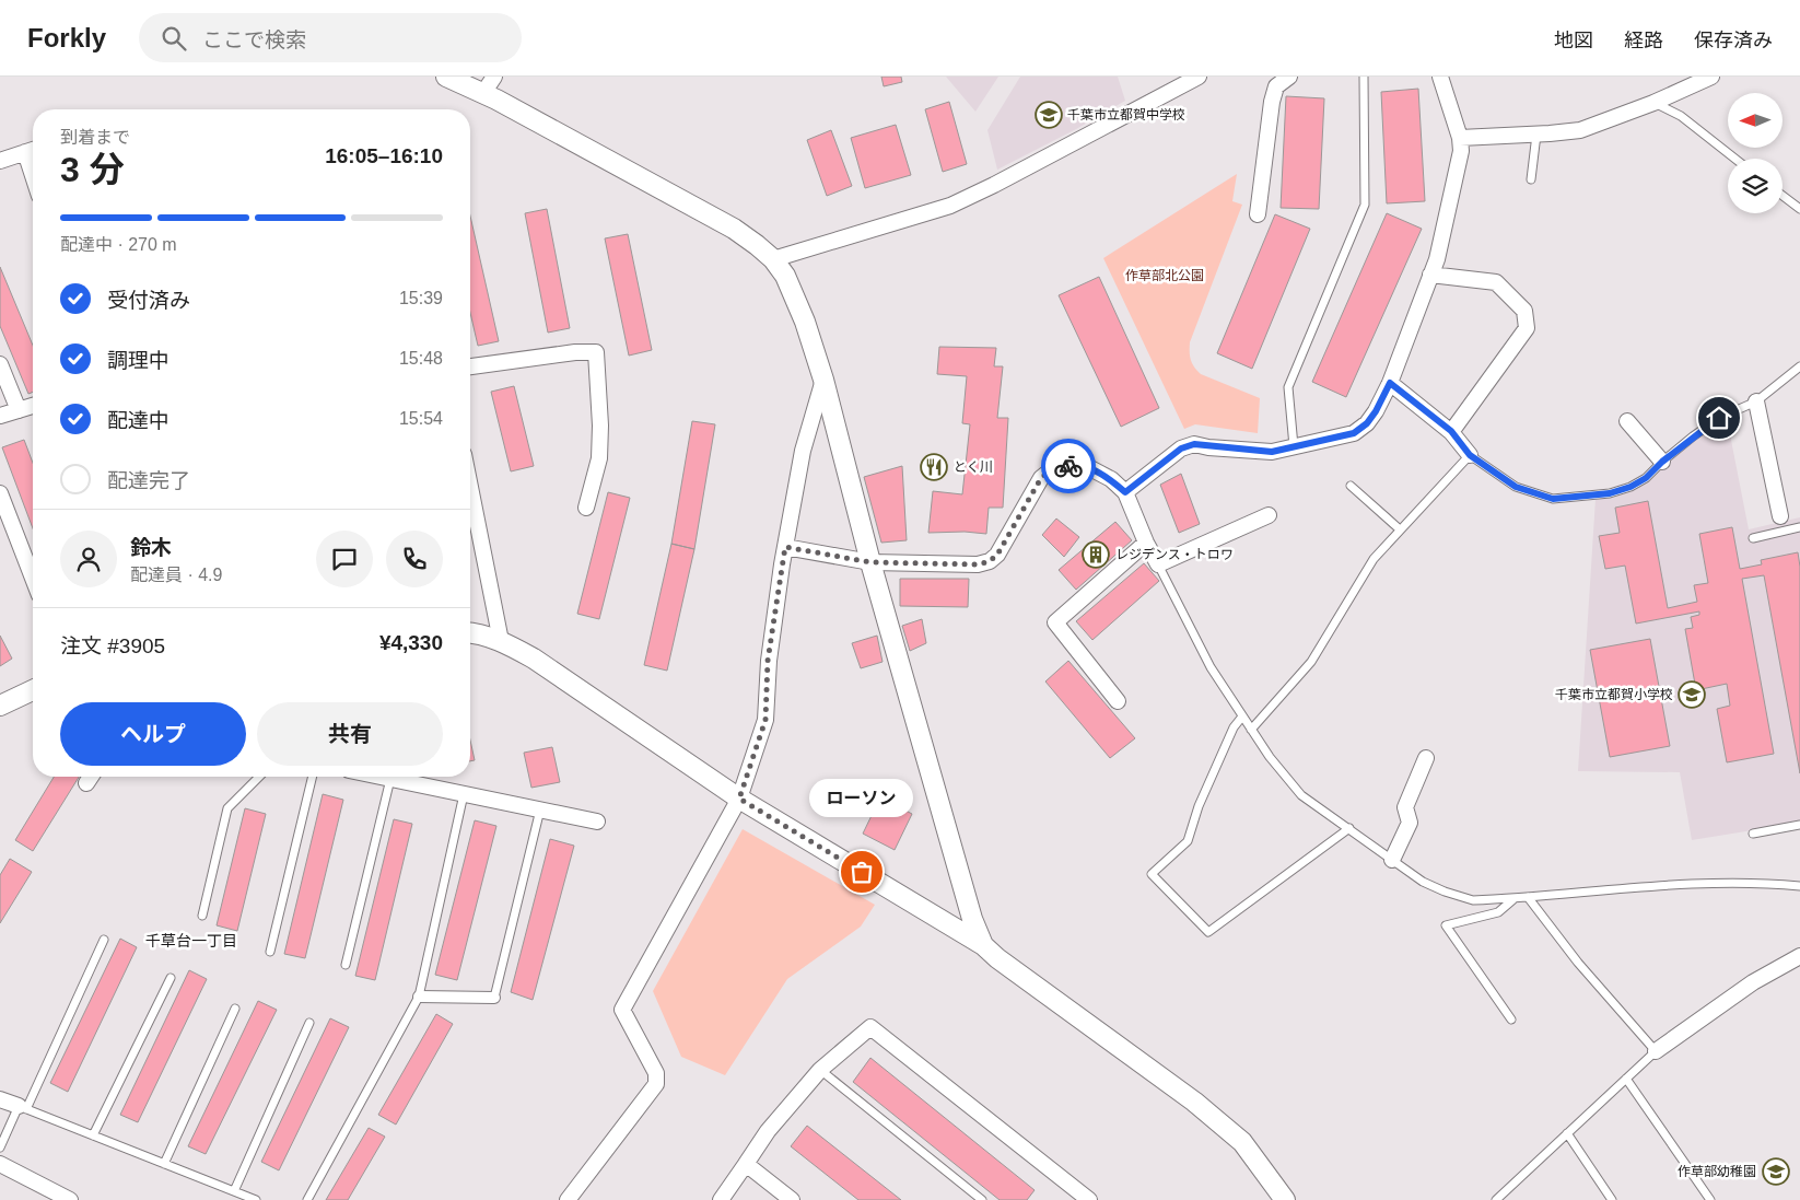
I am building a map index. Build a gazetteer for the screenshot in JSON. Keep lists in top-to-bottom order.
{
  "districts": ["千草台一丁目"],
  "parks": ["作草部北公園"],
  "places": {
    "school or university": ["千葉市立都賀中学校", "千葉市立都賀小学校", "作草部幼稚園"],
    "restaurant": ["とく川"],
    "building": ["レジデンス・トロワ"],
    "other": ["ローソン"]
  },
  "north": "left",
  "page": {
    "header": "Forkly",
    "search": "ここで検索",
    "nav": ["地図", "経路", "保存済み"],
    "heading": ["3 分", "到着まで", "16:05–16:10"],
    "panel": [
      "鈴木",
      "配達員 · 4.9",
      "注文 #3905",
      "¥4,330"
    ],
    "bar": "配達中 · 270 m",
    "list": [
      ["受付済み", "15:39"],
      ["調理中", "15:48"],
      ["配達中", "15:54"],
      "配達完了"
    ],
    "buttons": ["ヘルプ", "共有"],
    "bubble": "ローソン"
  }
}
